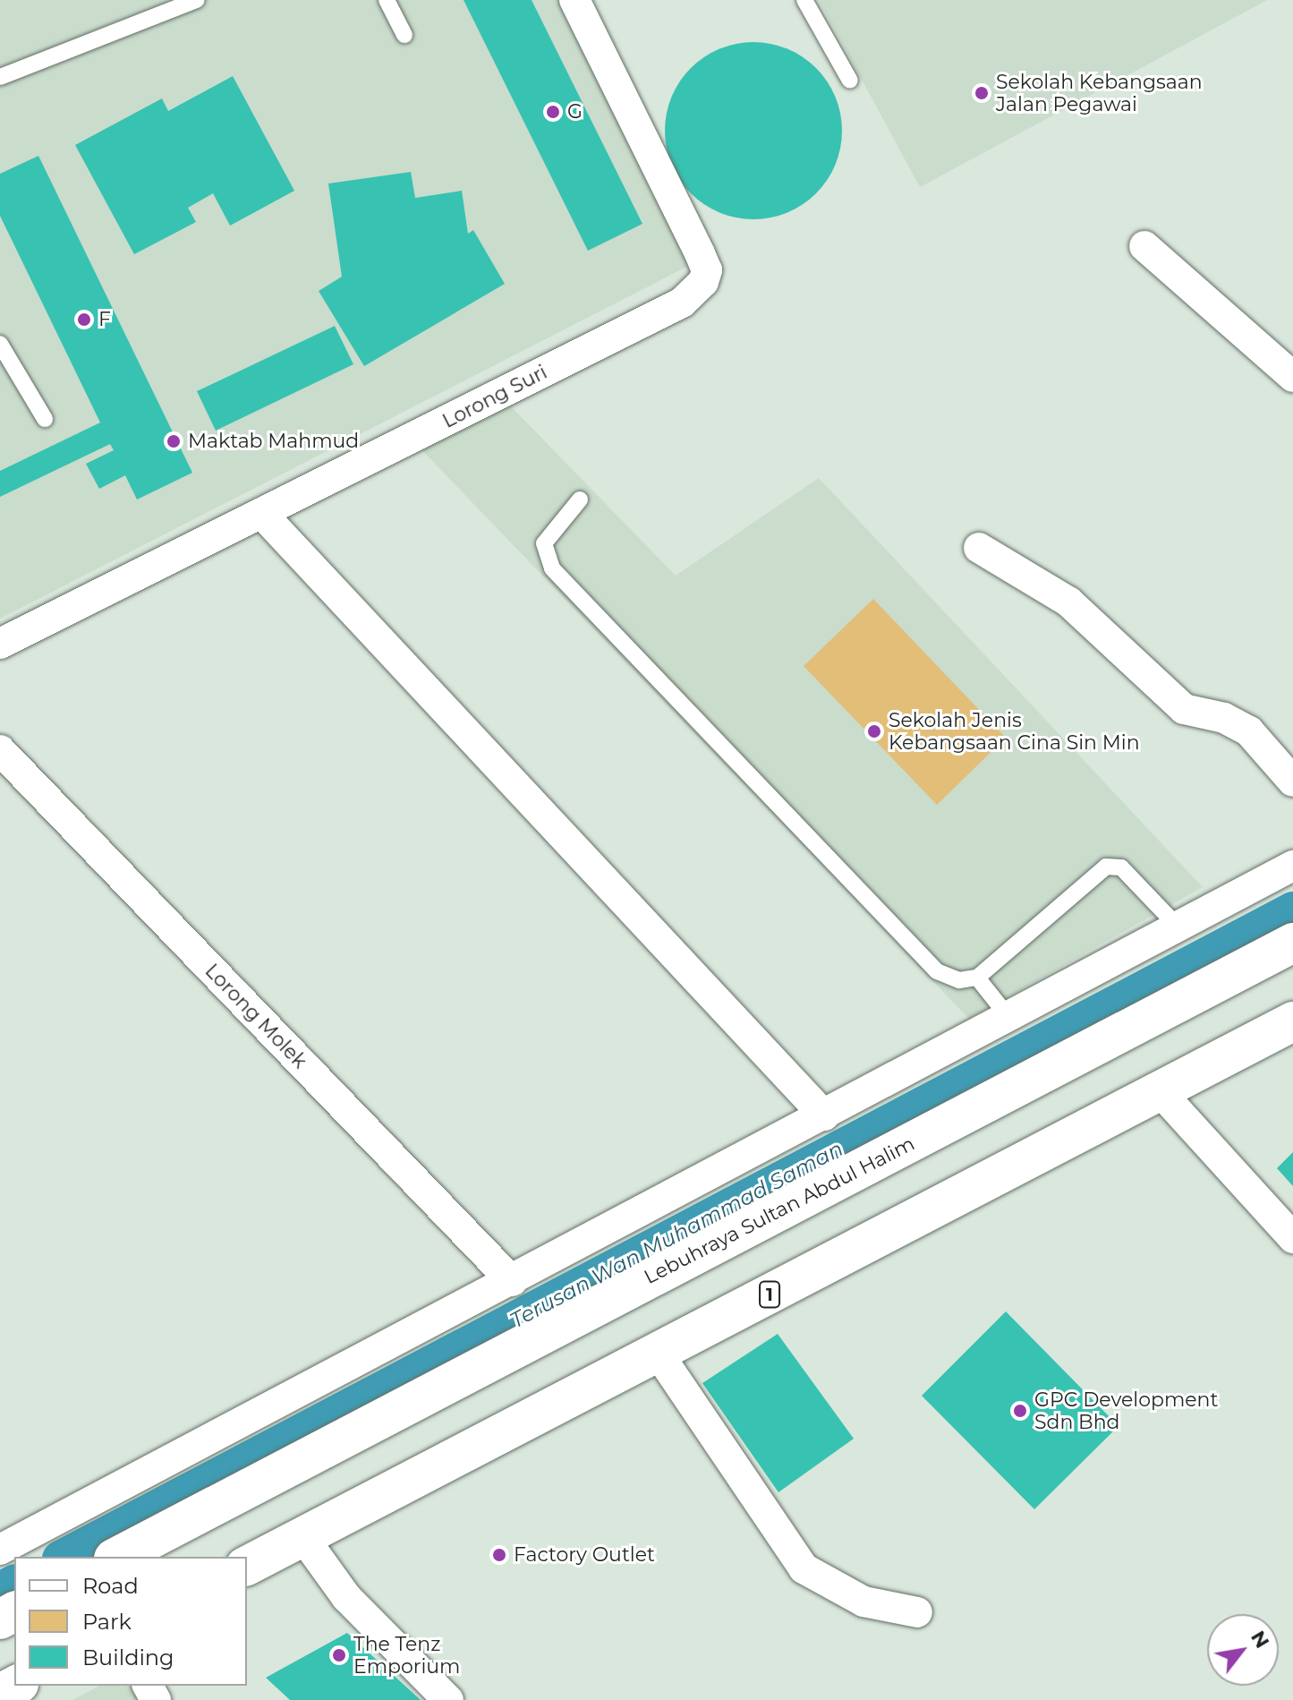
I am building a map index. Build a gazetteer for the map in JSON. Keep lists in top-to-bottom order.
{
  "streets": {
    "main road": ["Lebuhraya Sultan Abdul Halim", "1"],
    "street": ["Lorong Suri", "Lorong Molek"]
  },
  "water": ["Terusan Wan Muhammad Saman"],
  "places": [
    "Sekolah Kebangsaan Jalan Pegawai",
    "G",
    "F",
    "Maktab Mahmud",
    "Sekolah Jenis Kebangsaan Cina Sin Min",
    "GPC Development Sdn Bhd",
    "Factory Outlet",
    "The Tenz Emporium"
  ],
  "legend": ["Road", "Park", "Building"],
  "north": "top right"
}
